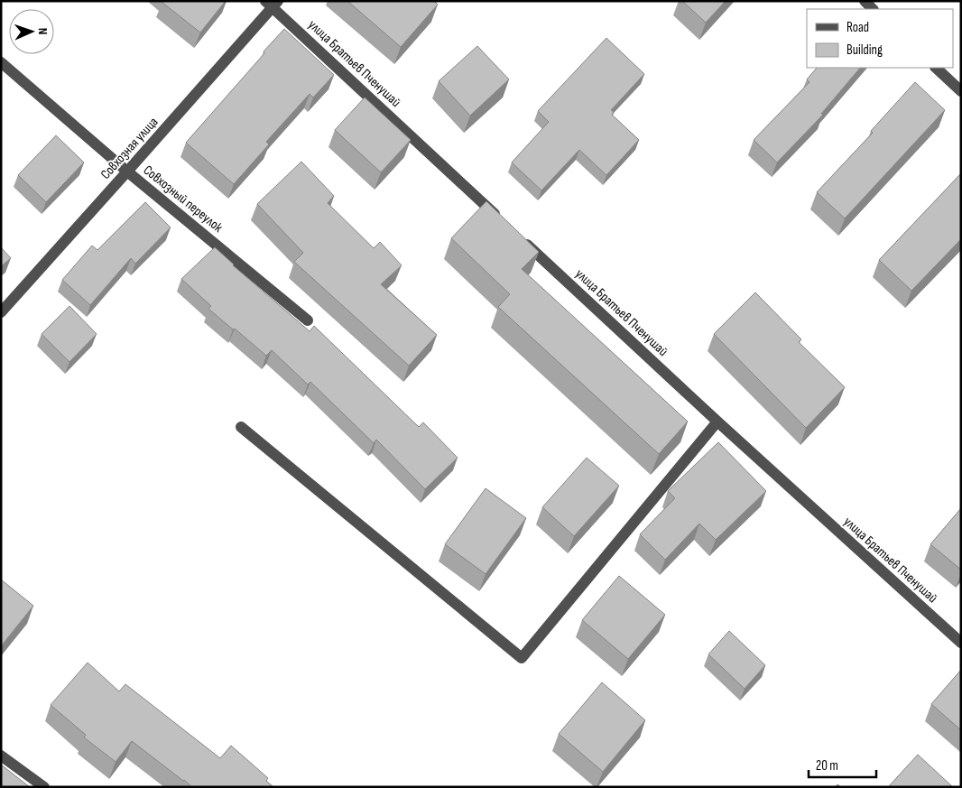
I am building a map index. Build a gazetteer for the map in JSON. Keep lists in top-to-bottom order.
{
  "streets": {
    "street": ["улица Братьев Пченушай", "Совхозная улица", "Совхозный переулок"]
  },
  "crossings": [
    ["улица Братьев Пченушай", "Совхозная улица"],
    ["Совхозная улица", "Совхозный переулок"]
  ],
  "legend": ["Road", "Building"],
  "scale_bar": "20 m",
  "north": "right"
}
